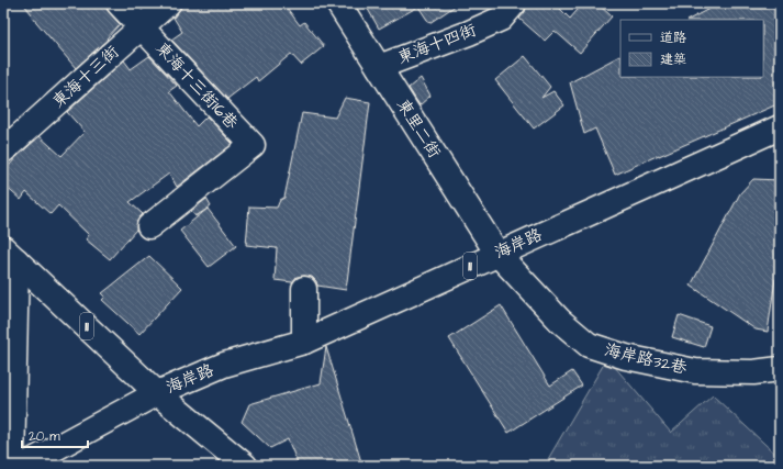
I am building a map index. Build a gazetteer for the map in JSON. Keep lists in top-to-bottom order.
{
  "streets": {
    "main road": [
      "東海十四街",
      "東海十三街",
      "東海十三街16巷",
      "東里二街",
      "海岸路",
      "11",
      "海岸路32巷"
    ]
  },
  "crossings": [
    ["東海十四街", "東里二街"],
    ["東海十三街", "東海十三街16巷"],
    ["東里二街", "海岸路"],
    ["東里二街", "海岸路32巷"],
    ["海岸路", "11"],
    ["海岸路", "海岸路32巷"]
  ],
  "legend": ["道路", "建築"],
  "scale_bar": "20 m"
}
